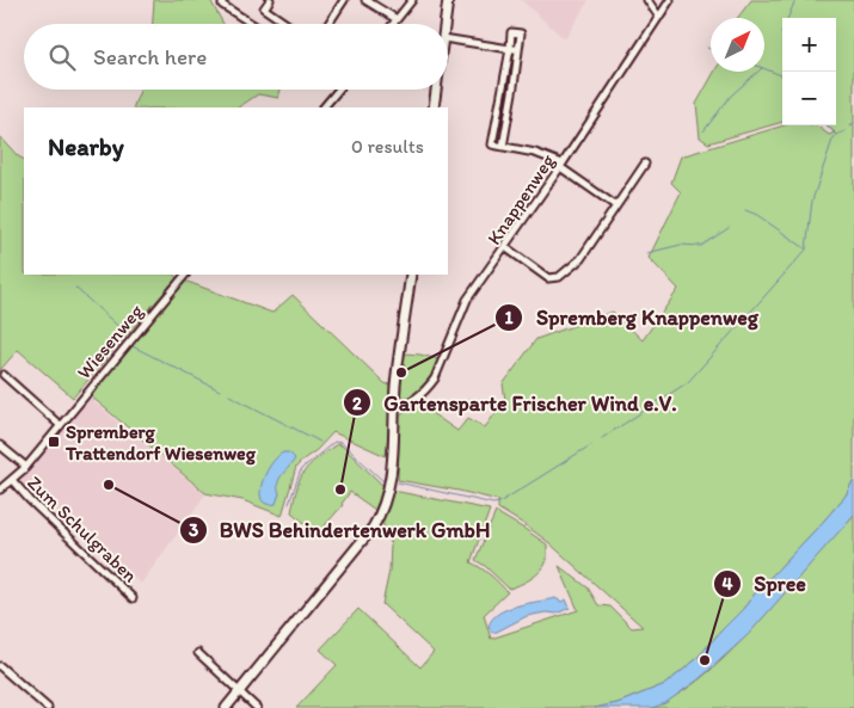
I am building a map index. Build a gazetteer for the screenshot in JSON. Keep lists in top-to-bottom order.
{
  "streets": {
    "street": ["Knappenweg", "Wiesenweg", "Zum Schulgraben"]
  },
  "crossings": [
    ["Wiesenweg", "Zum Schulgraben"]
  ],
  "places": {
    "other": [
      "Spremberg Knappenweg",
      "BWS Behindertenwerk GmbH",
      "Gartensparte Frischer Wind e.V.",
      "Spree"
    ],
    "transit": ["Spremberg Trattendorf Wiesenweg"]
  },
  "north": "top right",
  "page": {
    "map_buttons": ["+", "−"],
    "search": "Search here",
    "heading": ["Nearby", "0 results"]
  }
}
